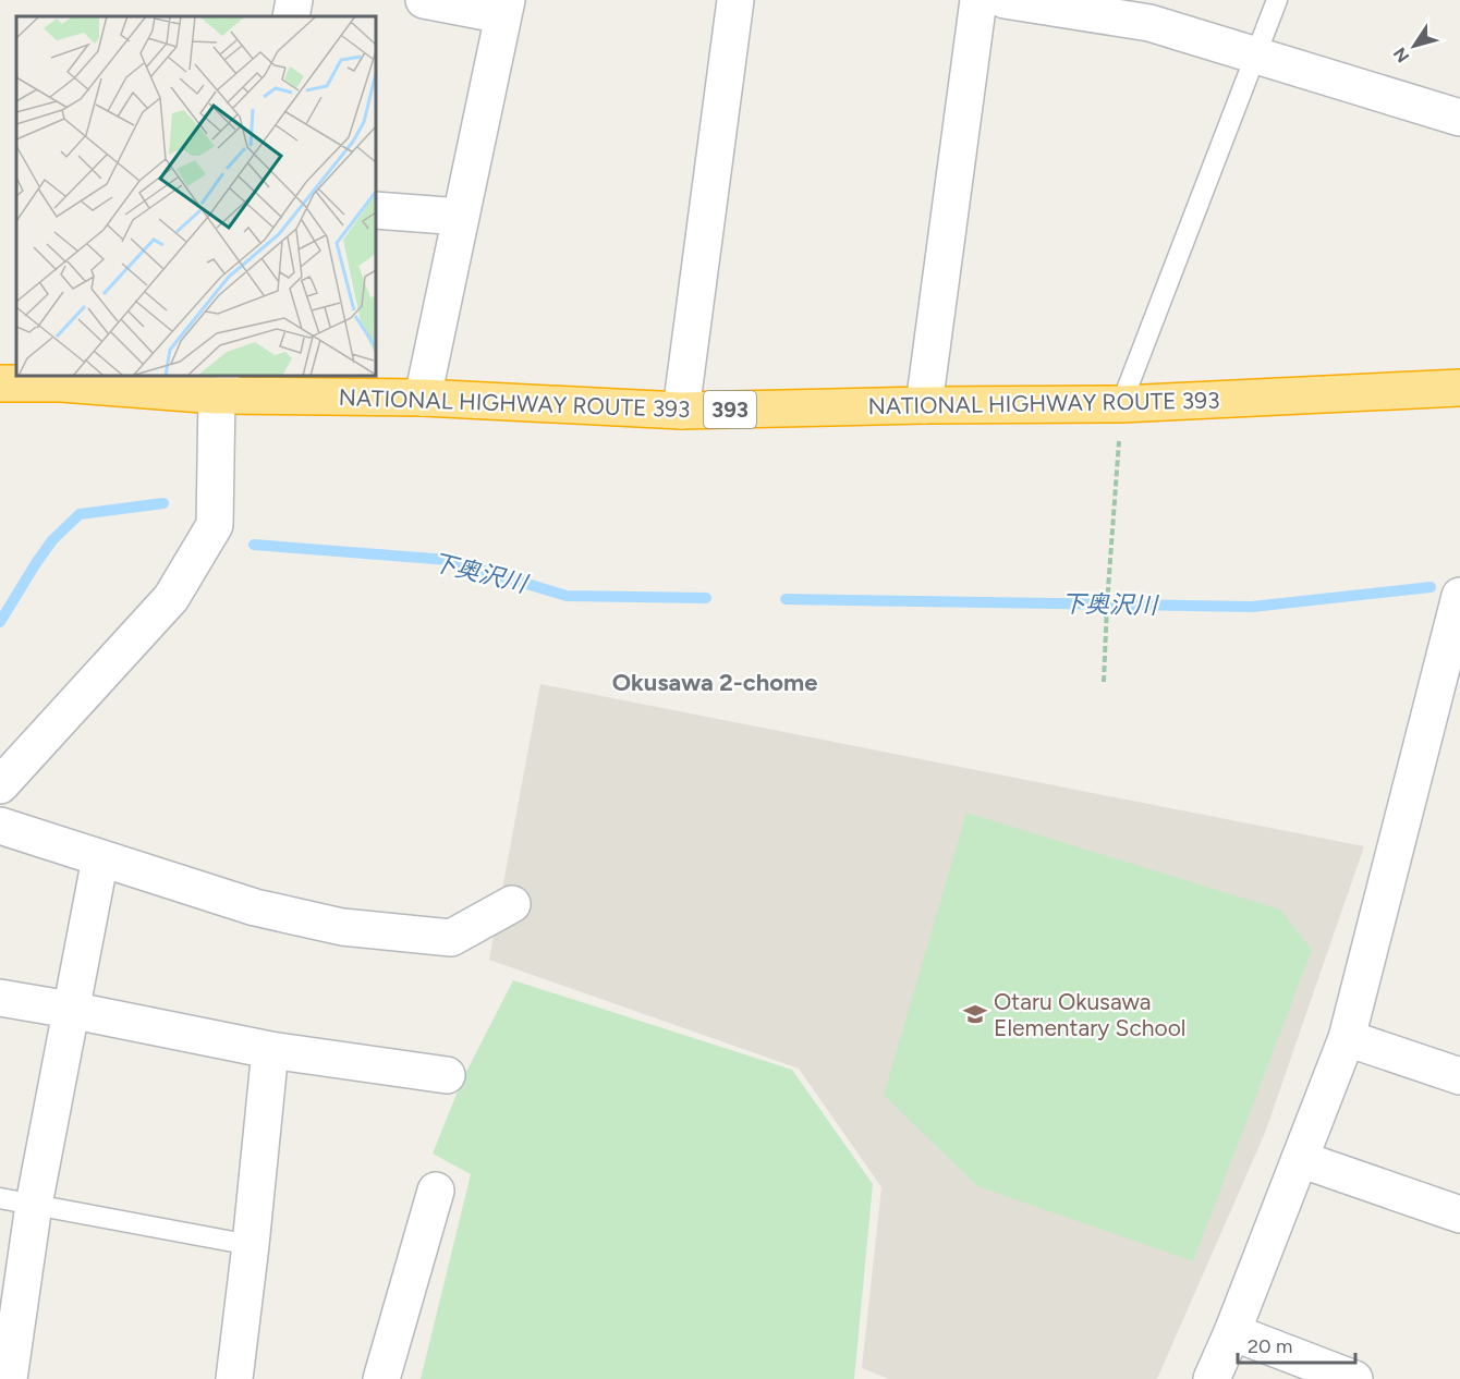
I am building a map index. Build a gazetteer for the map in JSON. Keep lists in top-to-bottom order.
{
  "streets": {
    "highway": ["NATIONAL HIGHWAY ROUTE 393", "393"]
  },
  "districts": ["Okusawa 2-chome"],
  "water": ["下奥沢川"],
  "places": {
    "school or university": ["Otaru Okusawa Elementary School"]
  },
  "scale_bar": "20 m",
  "north": "bottom left"
}
